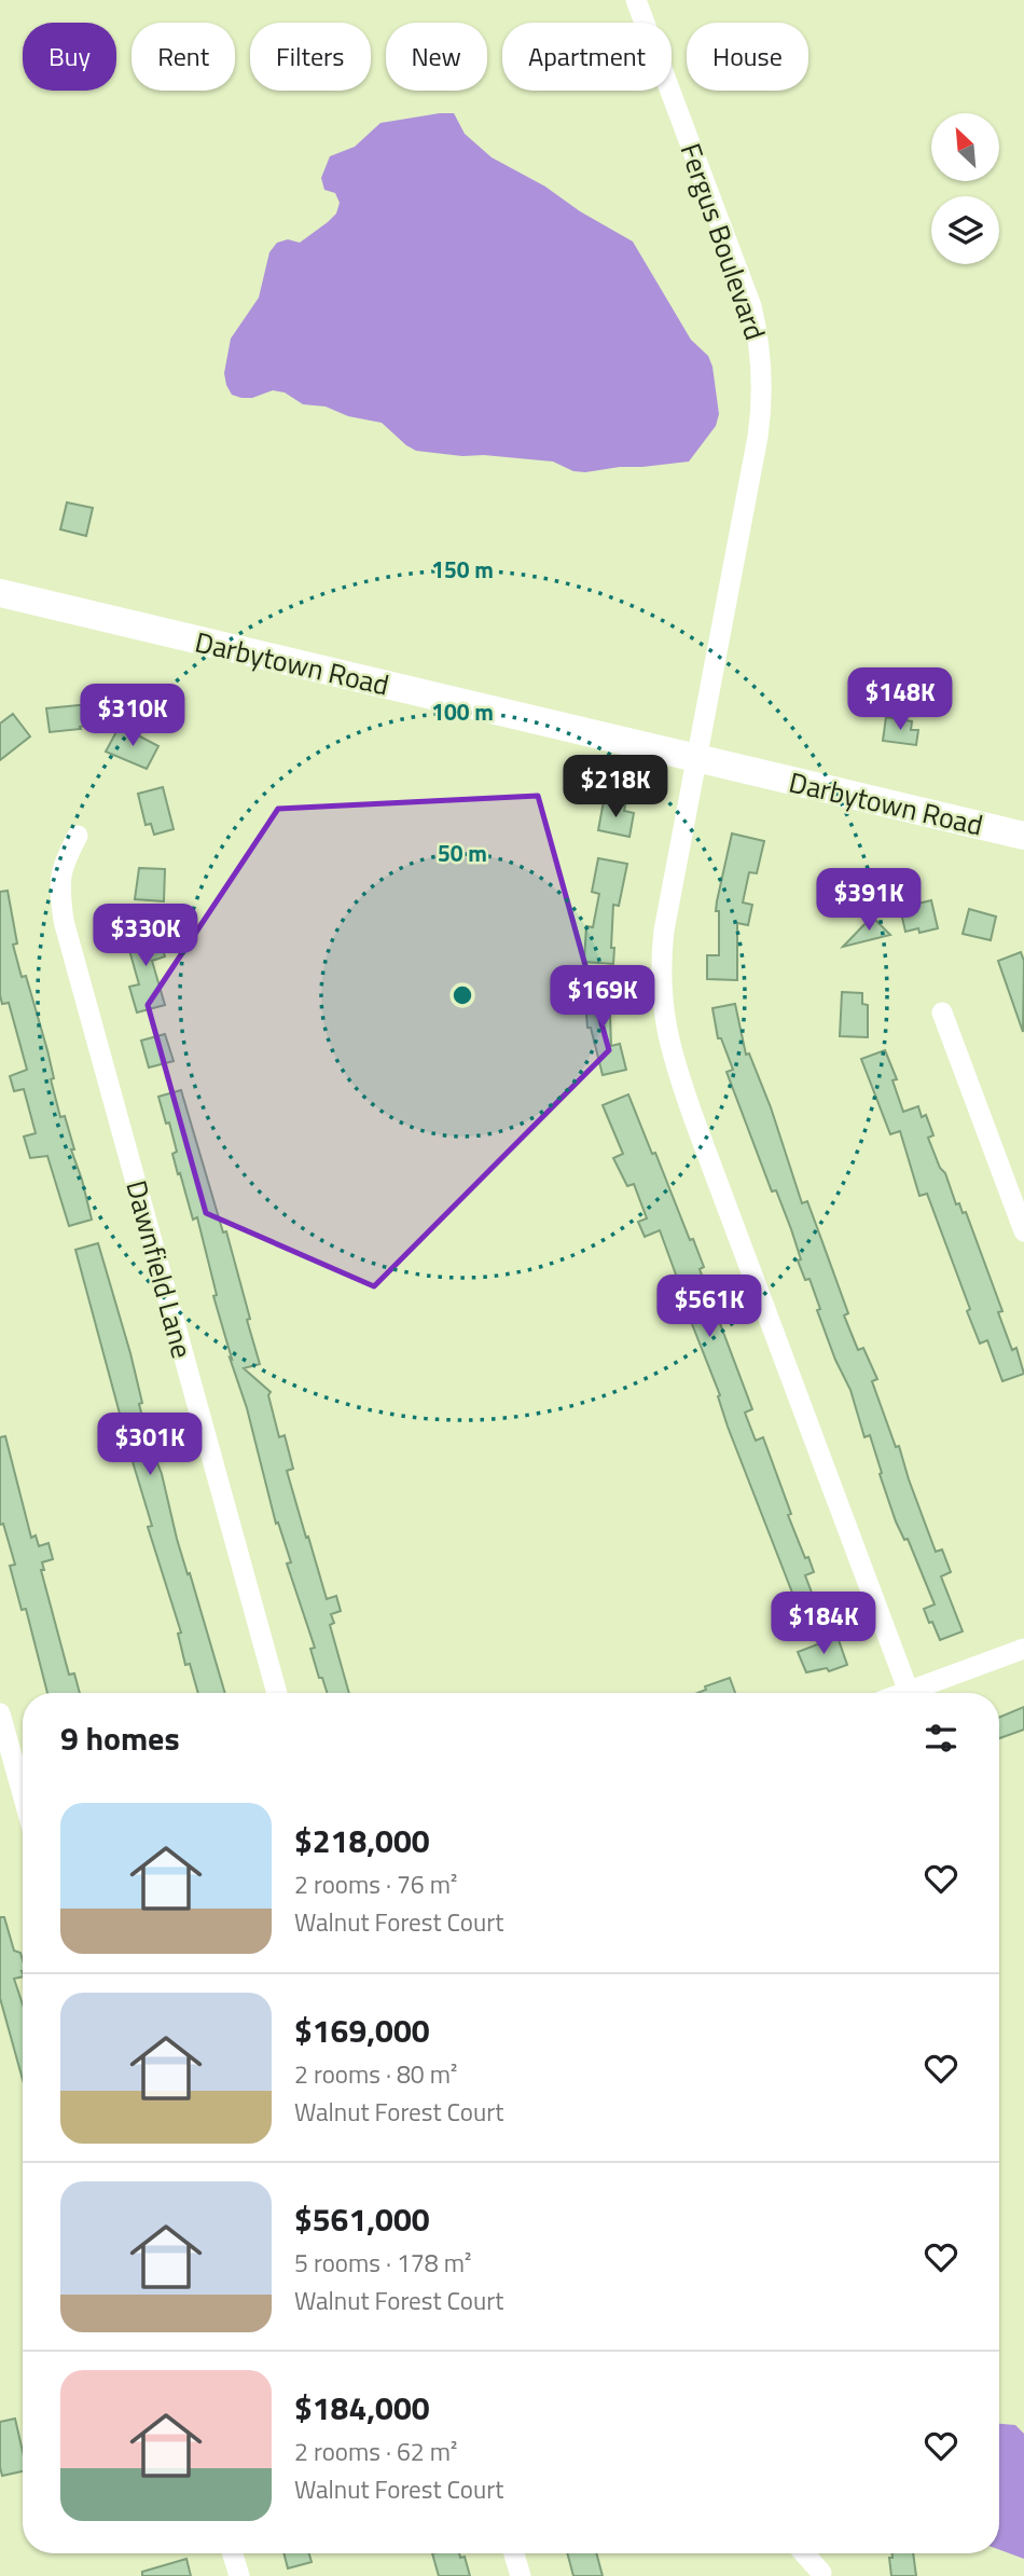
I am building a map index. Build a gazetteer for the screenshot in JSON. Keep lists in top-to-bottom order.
{
  "streets": {
    "main road": ["Darbytown Road"],
    "street": ["Fergus Boulevard", "Dawnfield Lane"]
  },
  "crossings": [
    ["Fergus Boulevard", "Darbytown Road"]
  ],
  "north": "top left",
  "page": {
    "chip": [
      "Buy",
      "Rent",
      "Filters",
      "New",
      "Apartment",
      "House"
    ],
    "price": [
      "$148K",
      "$310K",
      "$218K",
      "$391K",
      "$330K",
      "$169K",
      "$561K",
      "$301K",
      "$184K"
    ],
    "heading": "9 homes",
    "list": [
      {
        "name": "$218,000",
        "note": "2 rooms · 76 m² · Walnut Forest Court"
      },
      {
        "name": "$169,000",
        "note": "2 rooms · 80 m² · Walnut Forest Court"
      },
      {
        "name": "$561,000",
        "note": "5 rooms · 178 m² · Walnut Forest Court"
      },
      {
        "name": "$184,000",
        "note": "2 rooms · 62 m² · Walnut Forest Court"
      }
    ]
  },
  "rings": ["150 m", "100 m", "50 m"]
}
